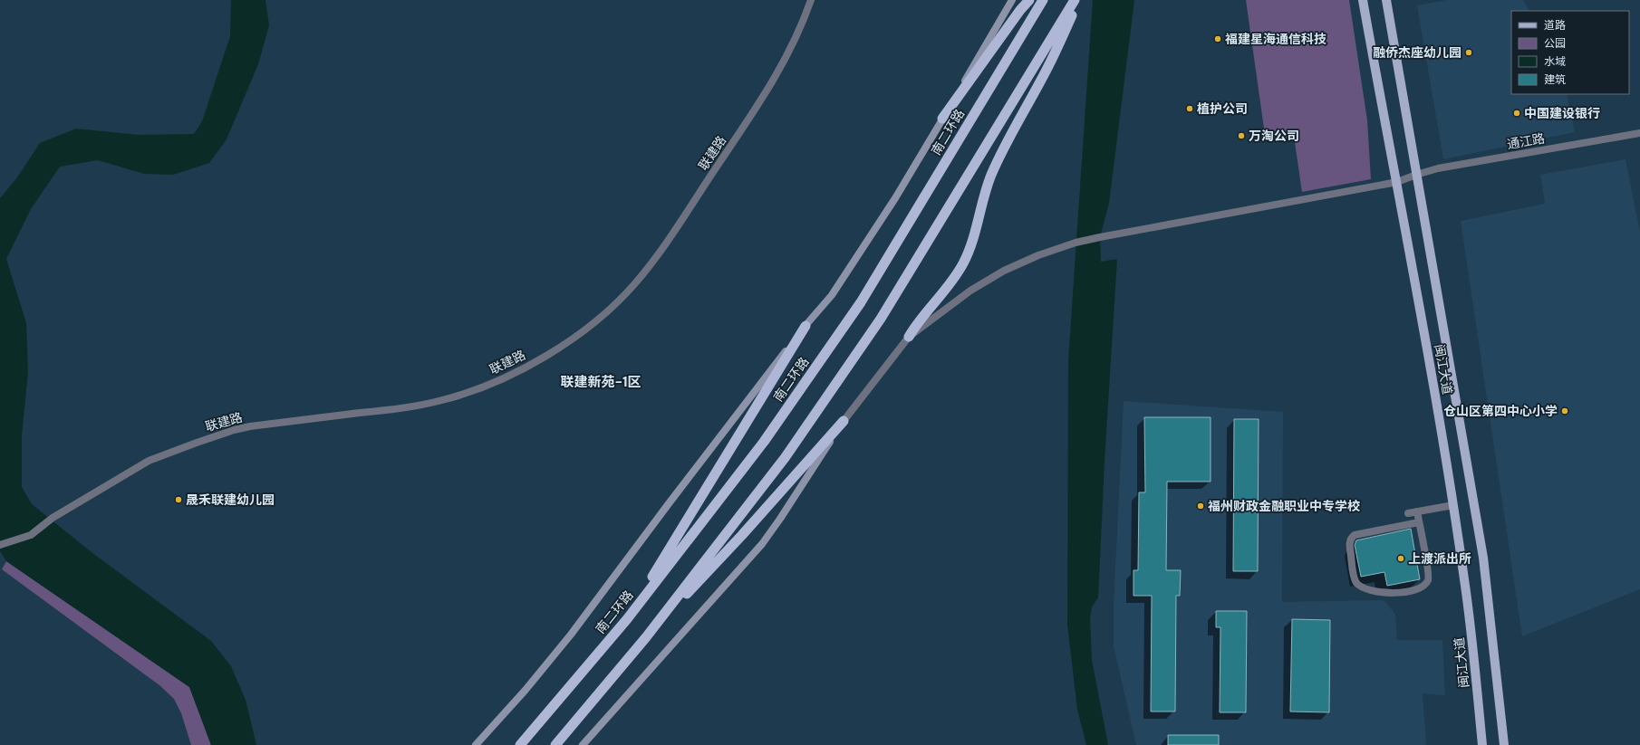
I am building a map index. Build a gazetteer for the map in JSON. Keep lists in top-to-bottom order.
{
  "streets": {
    "highway": ["南二环路"],
    "main road": ["闽江大道"],
    "street": ["通江路", "联建路"]
  },
  "crossings": [
    ["通江路", "闽江大道"]
  ],
  "districts": ["联建新苑-1区"],
  "places": [
    "福建星海通信科技",
    "融侨杰座幼儿园",
    "植护公司",
    "中国建设银行",
    "万淘公司",
    "仓山区第四中心小学",
    "晟禾联建幼儿园",
    "福州财政金融职业中专学校",
    "上渡派出所"
  ],
  "legend": [
    "道路",
    "公园",
    "水域",
    "建筑"
  ]
}
